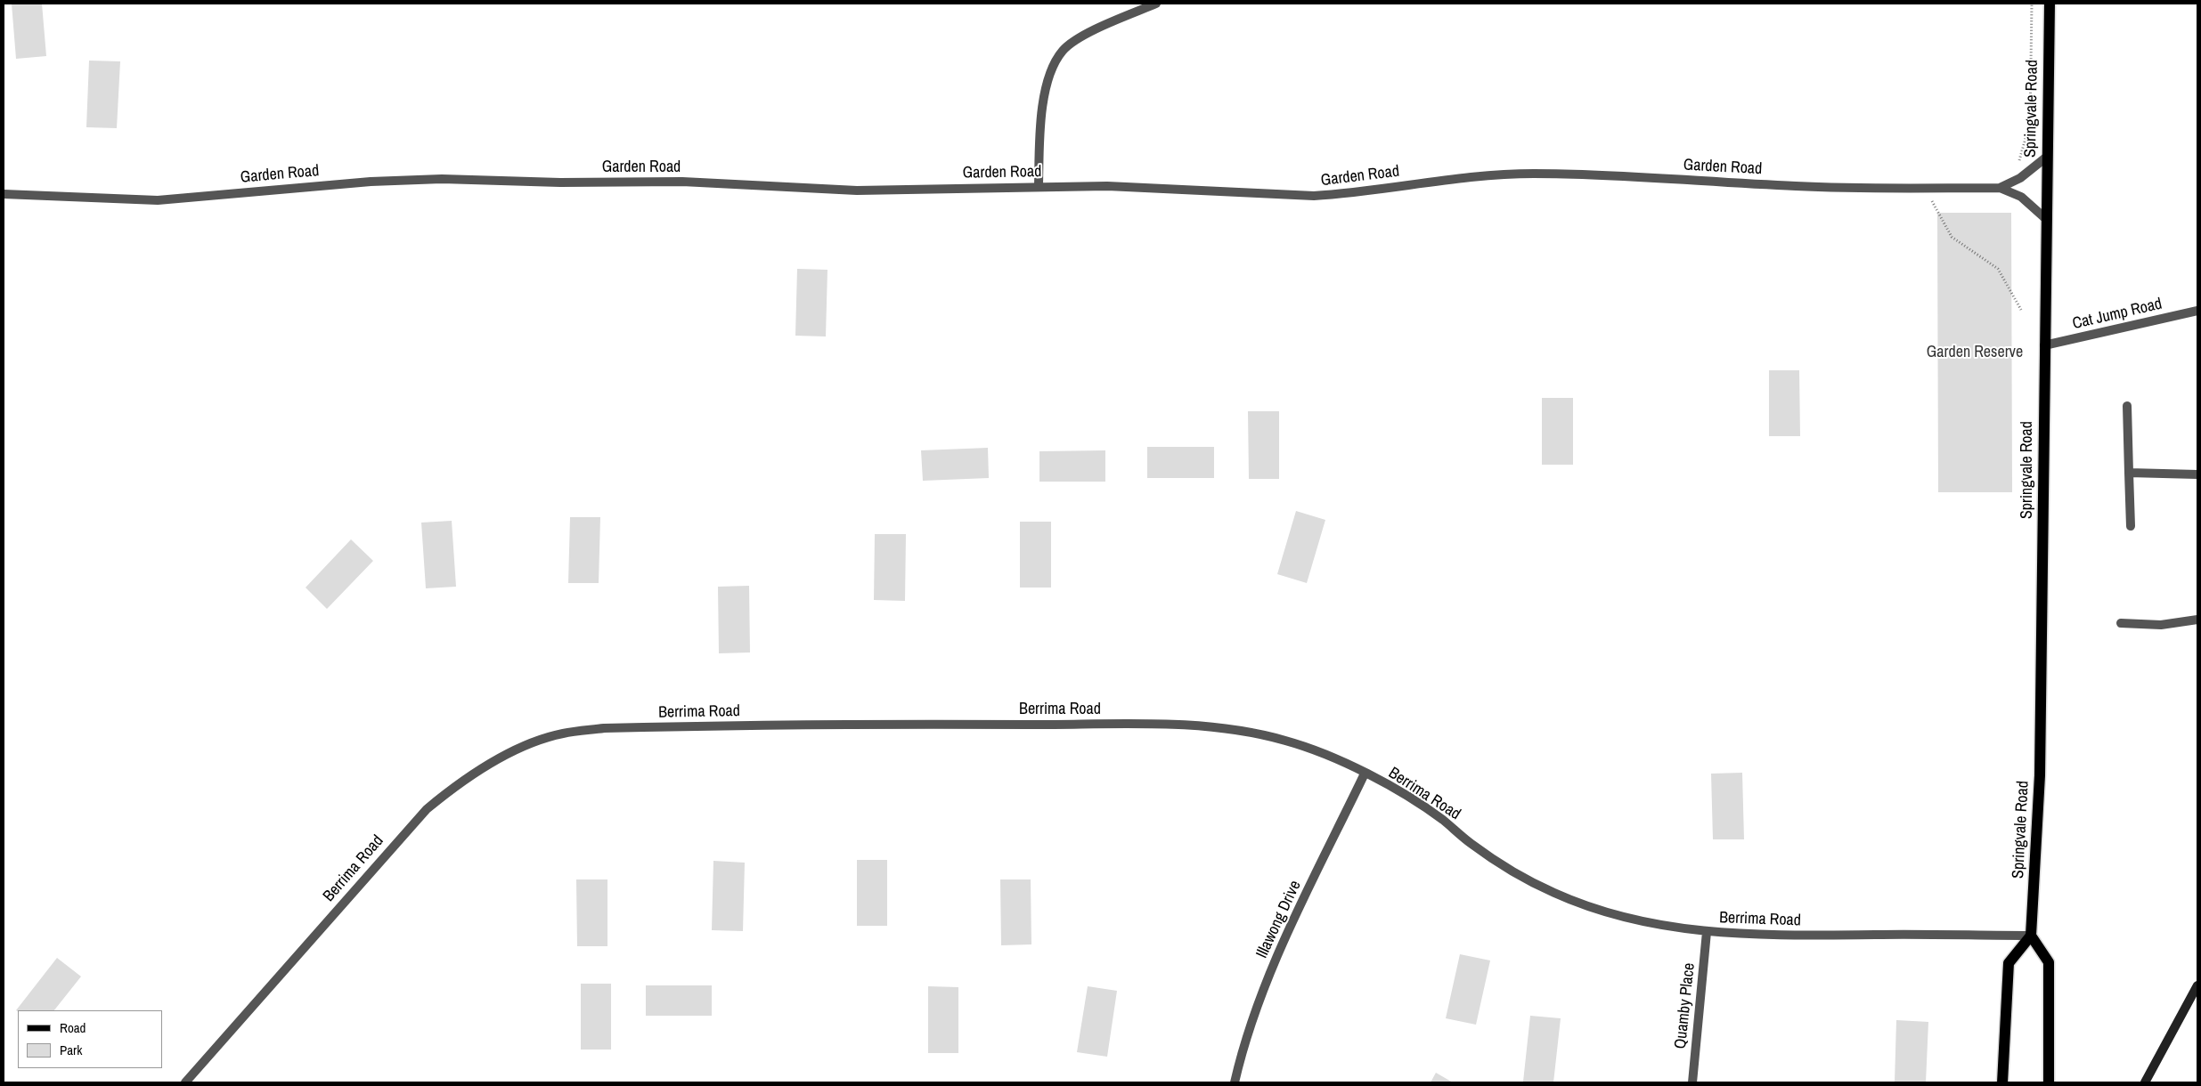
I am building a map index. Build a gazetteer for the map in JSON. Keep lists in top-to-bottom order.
{
  "streets": {
    "main road": ["Springvale Road"],
    "street": [
      "Garden Road",
      "Cat Jump Road",
      "Berrima Road",
      "Illawong Drive",
      "Quamby Place"
    ]
  },
  "crossings": [
    ["Springvale Road", "Garden Road"],
    ["Springvale Road", "Cat Jump Road"],
    ["Springvale Road", "Berrima Road"],
    ["Berrima Road", "Illawong Drive"],
    ["Berrima Road", "Quamby Place"]
  ],
  "parks": ["Garden Reserve"],
  "legend": ["Road", "Park"]
}
